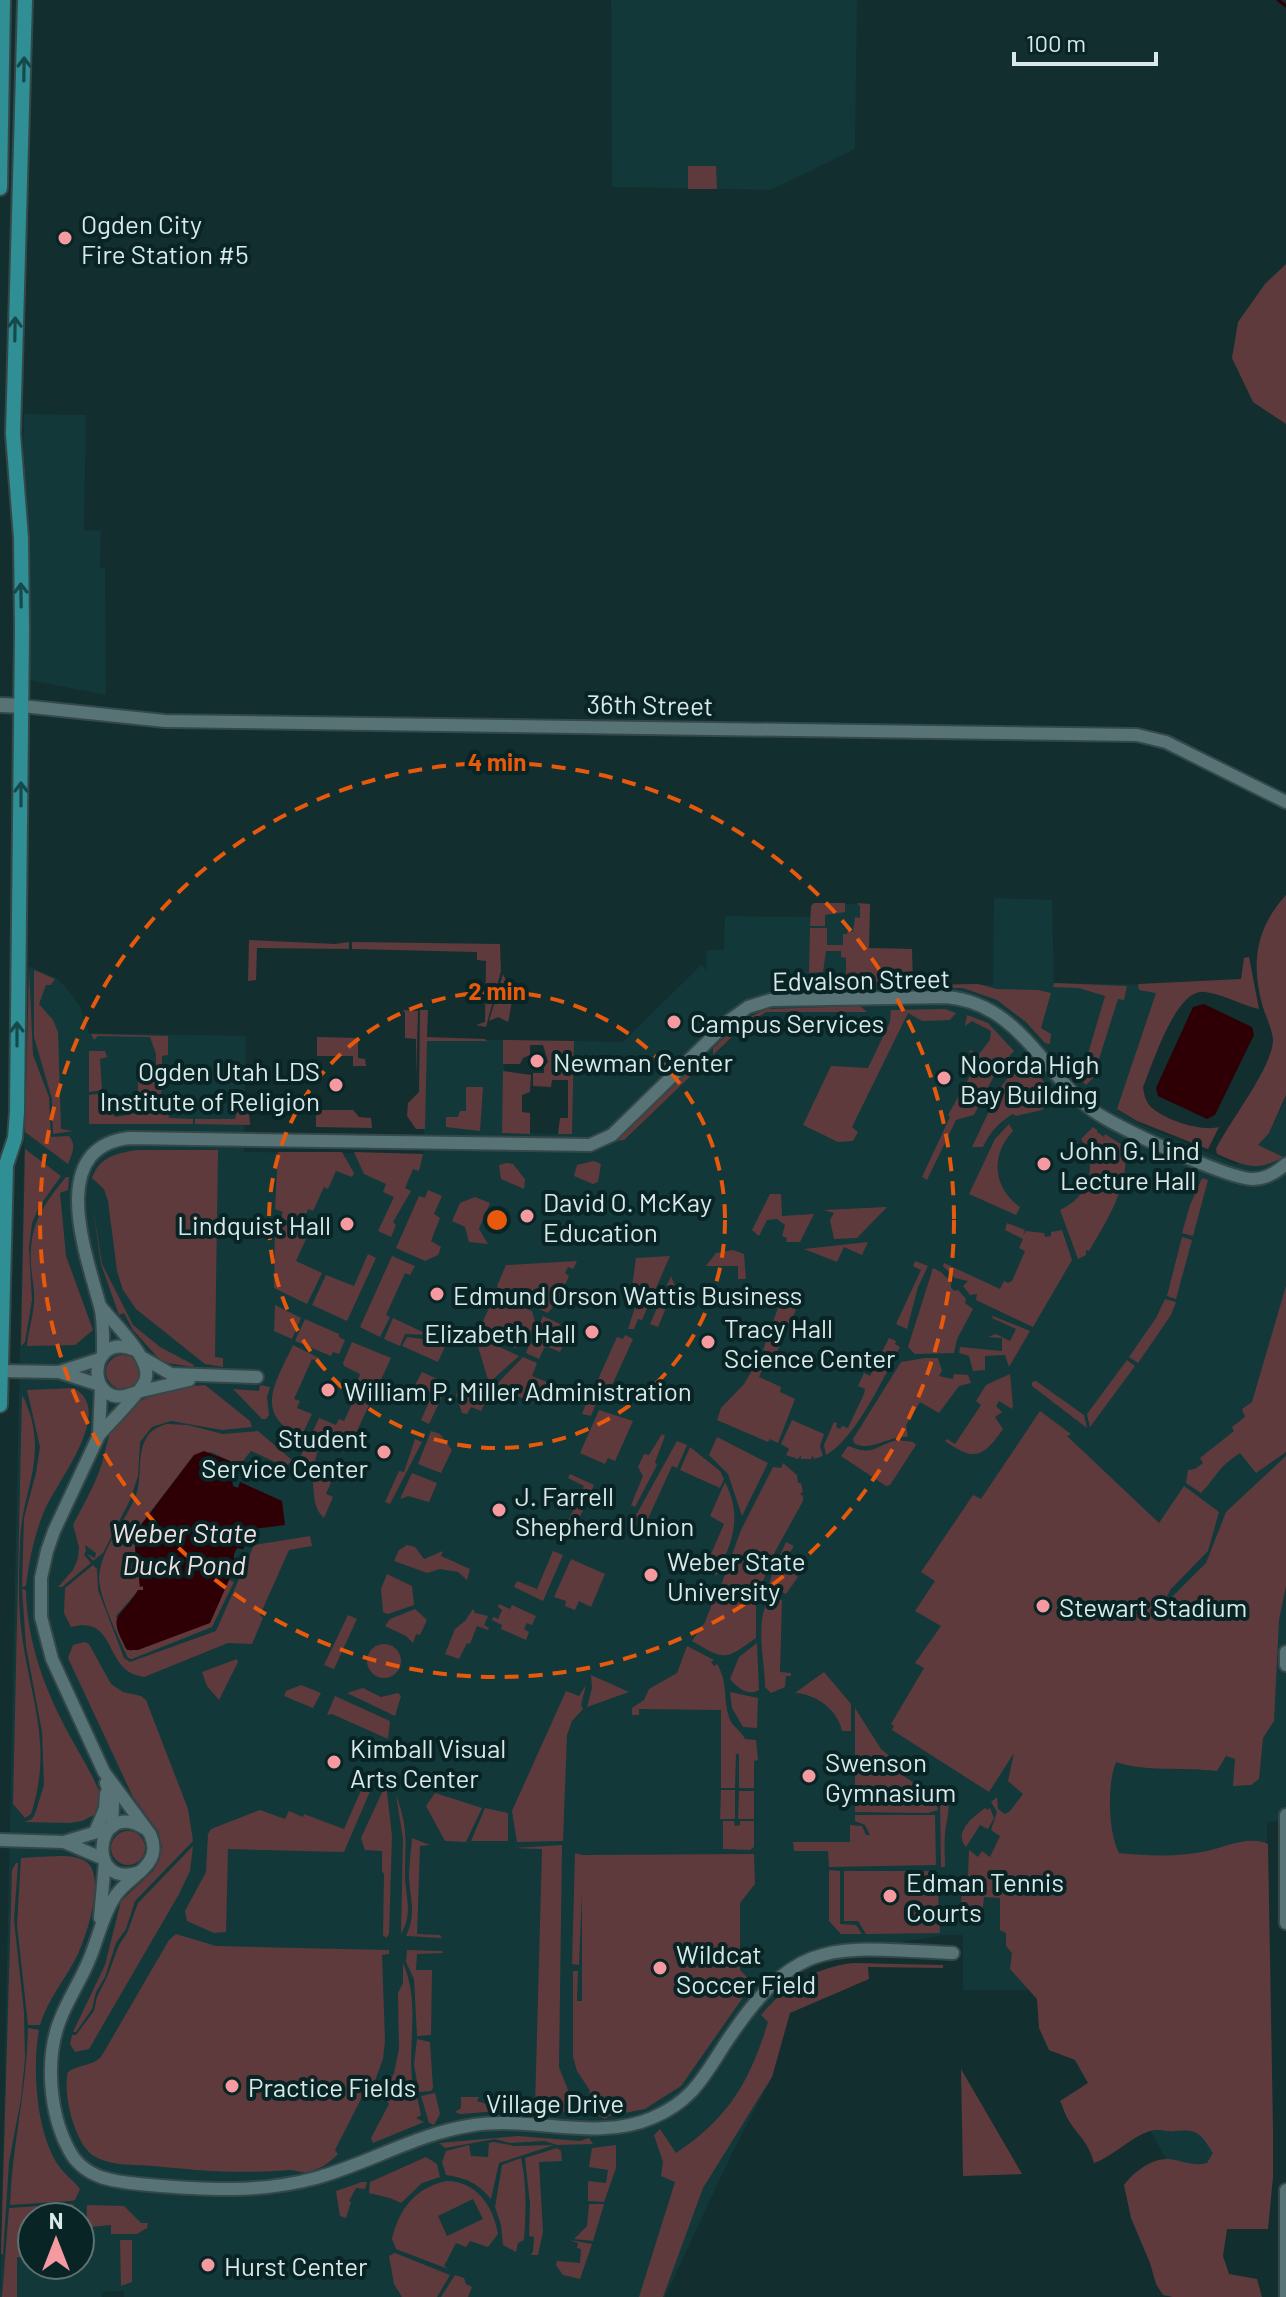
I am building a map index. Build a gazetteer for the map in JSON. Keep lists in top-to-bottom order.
{
  "streets": {
    "main road": ["36th Street"],
    "street": ["Edvalson Street", "Village Drive"]
  },
  "water": ["Weber State Duck Pond"],
  "places": [
    "Ogden City Fire Station #5",
    "Campus Services",
    "Newman Center",
    "Noorda High Bay Building",
    "Ogden Utah LDS Institute of Religion",
    "John G. Lind Lecture Hall",
    "David O. McKay Education",
    "Lindquist Hall",
    "Edmund Orson Wattis Business",
    "Elizabeth Hall",
    "Tracy Hall Science Center",
    "William P. Miller Administration",
    "Student Service Center",
    "J. Farrell Shepherd Union",
    "Weber State University",
    "Stewart Stadium",
    "Kimball Visual Arts Center",
    "Swenson Gymnasium",
    "Edman Tennis Courts",
    "Wildcat Soccer Field",
    "Practice Fields",
    "Hurst Center"
  ],
  "scale_bar": "100 m",
  "north": "top",
  "rings": ["4 min", "2 min"]
}
